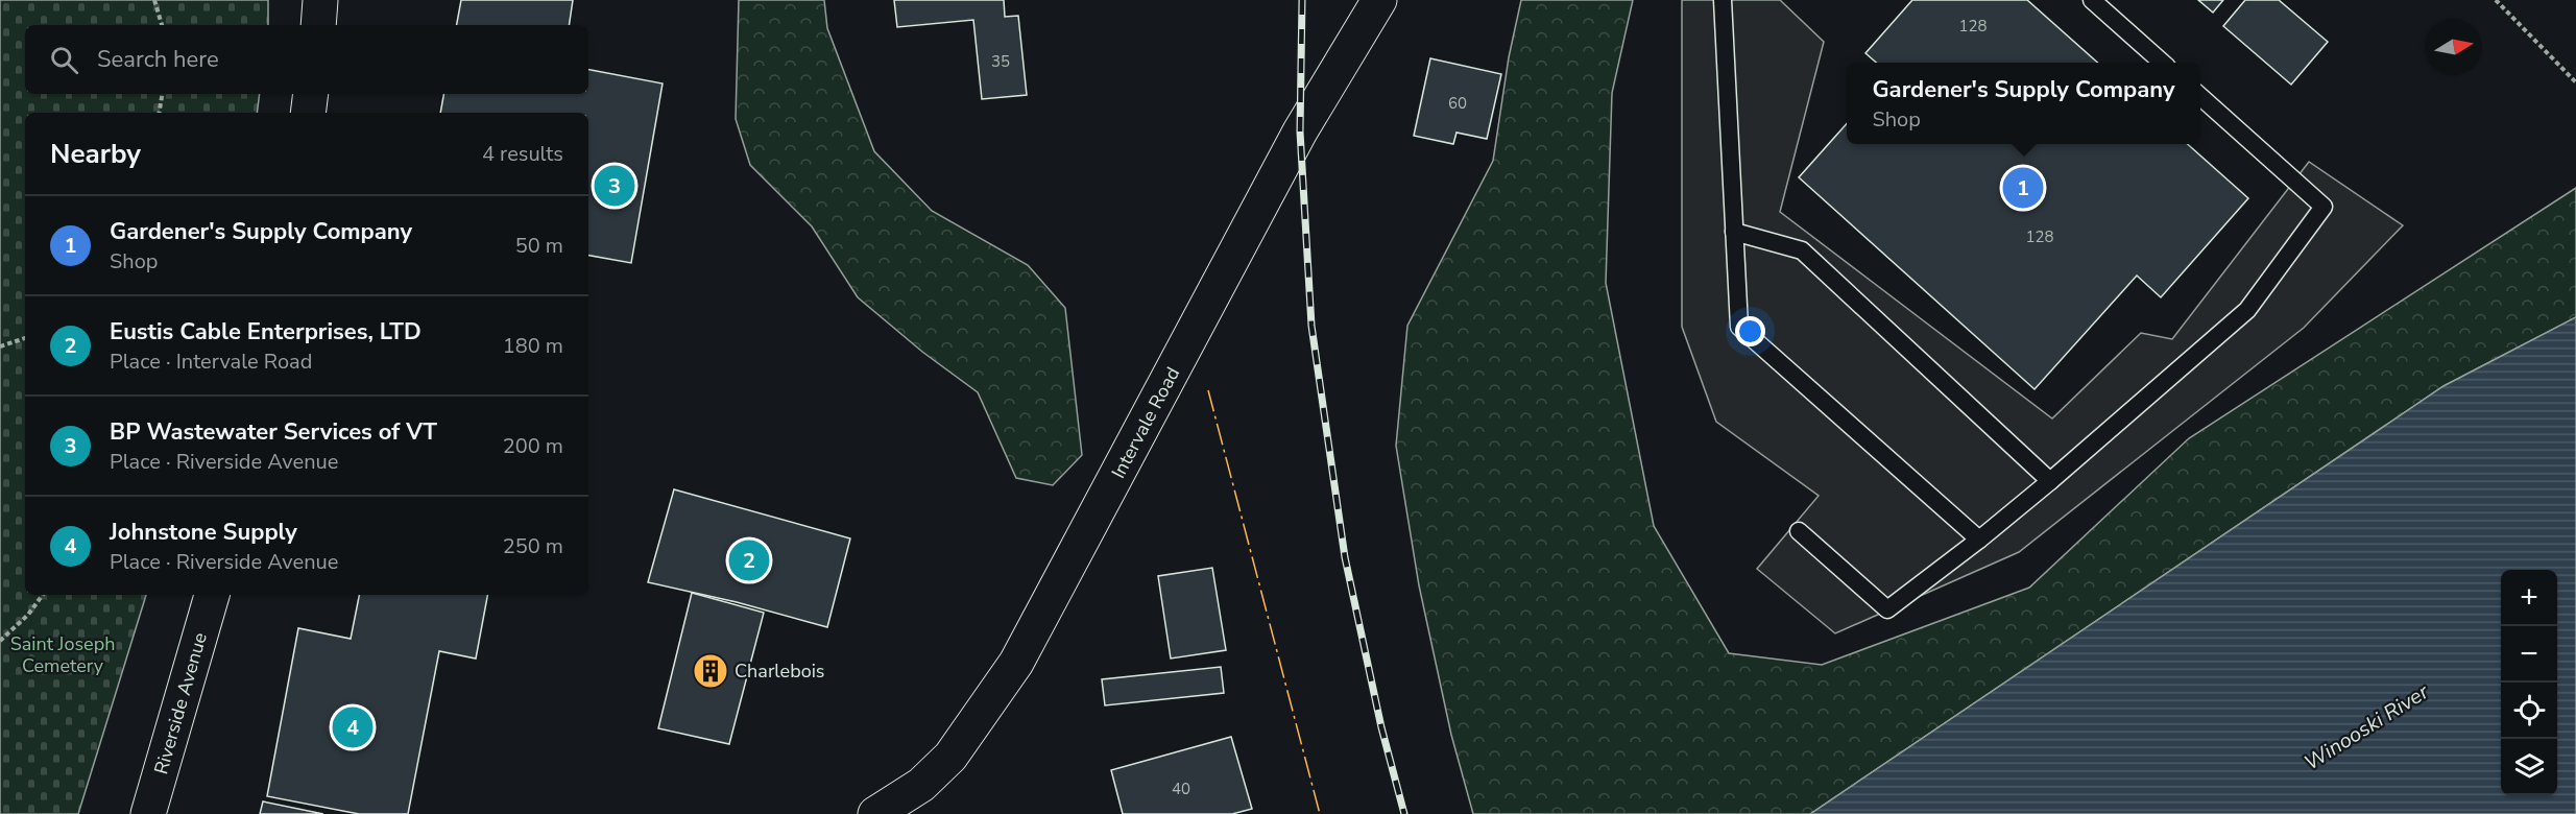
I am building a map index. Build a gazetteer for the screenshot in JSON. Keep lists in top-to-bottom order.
{
  "streets": {
    "street": ["Intervale Road", "Riverside Avenue"]
  },
  "water": ["Winooski River"],
  "parks": ["Saint Joseph Cemetery"],
  "places": {
    "building": ["Charlebois"]
  },
  "house_numbers": [
    "128",
    "35",
    "60",
    "128",
    "40"
  ],
  "north": "right",
  "page": {
    "search": "Search here",
    "popup": ["Gardener's Supply Company", "Shop"],
    "heading": ["Nearby", "4 results"],
    "pins": [
      "3",
      "1",
      "2",
      "4"
    ],
    "list": [
      {
        "mark": "1",
        "name": "Gardener's Supply Company",
        "note": "Shop",
        "value": "50 m"
      },
      {
        "mark": "2",
        "name": "Eustis Cable Enterprises, LTD",
        "note": "Place · Intervale Road",
        "value": "180 m"
      },
      {
        "mark": "3",
        "name": "BP Wastewater Services of VT",
        "note": "Place · Riverside Avenue",
        "value": "200 m"
      },
      {
        "mark": "4",
        "name": "Johnstone Supply",
        "note": "Place · Riverside Avenue",
        "value": "250 m"
      }
    ],
    "map_buttons": ["+", "−"]
  }
}
